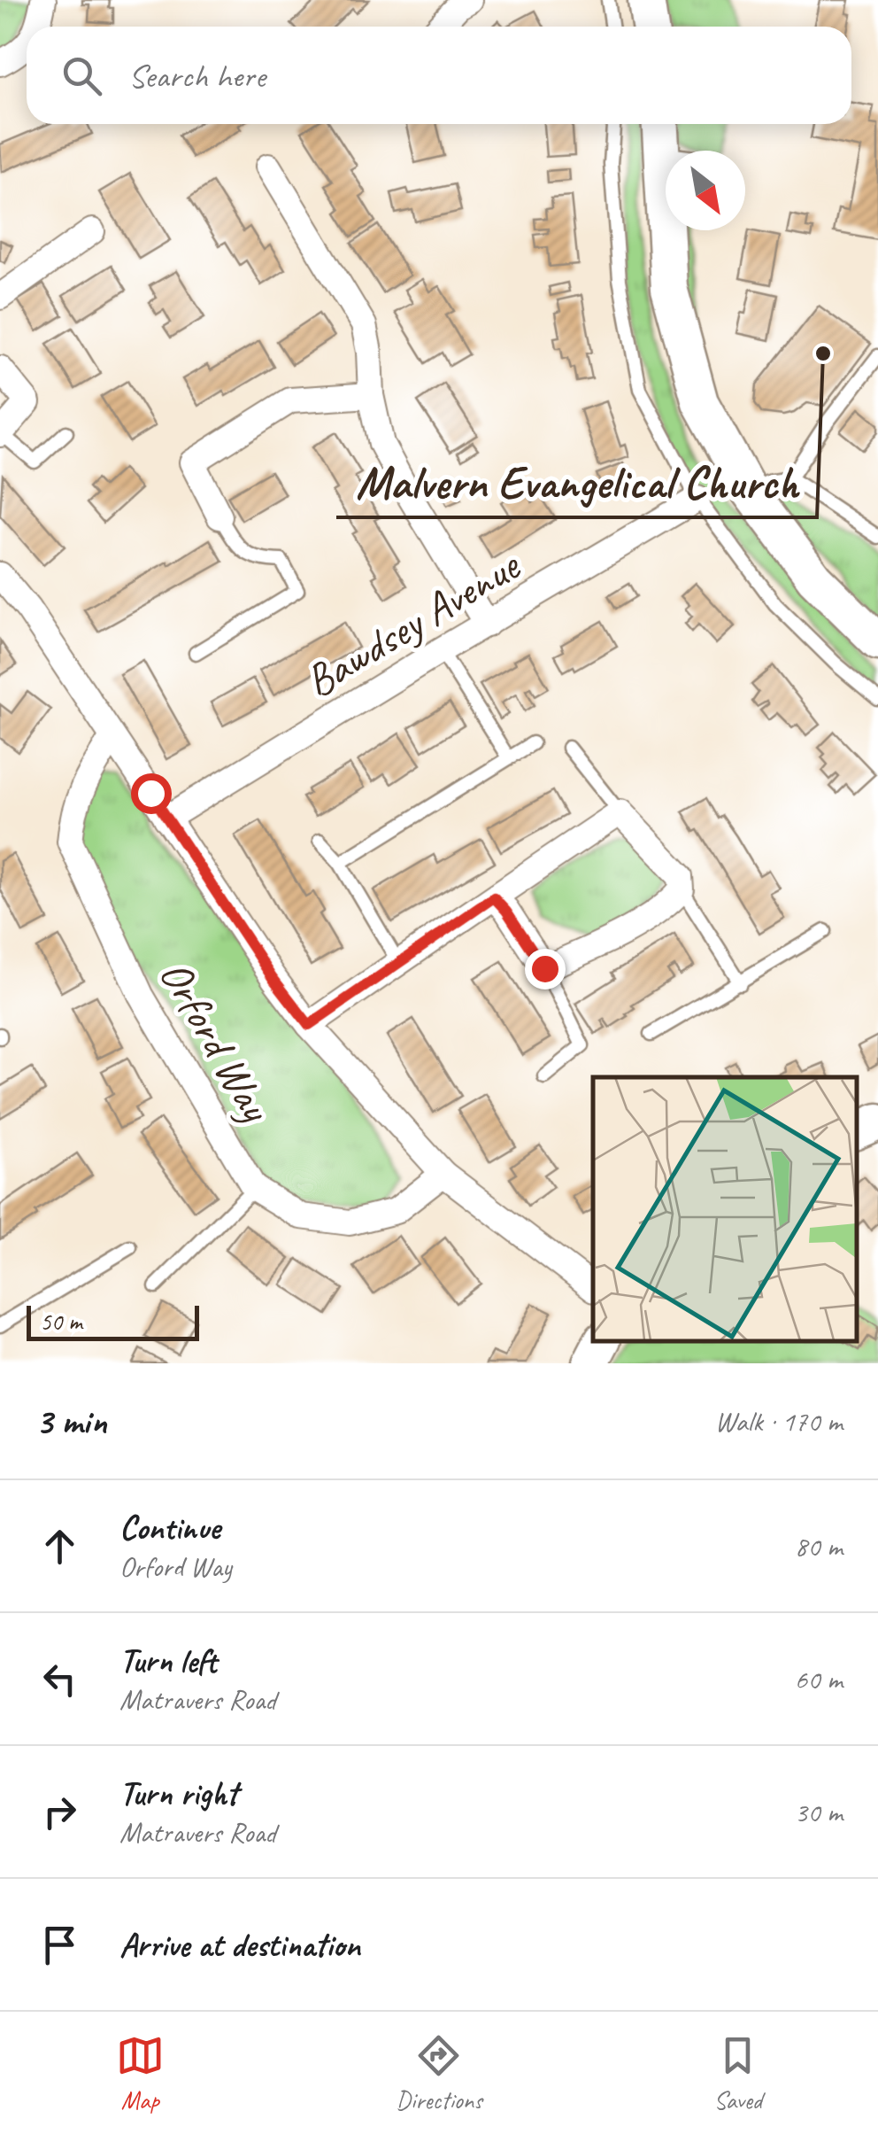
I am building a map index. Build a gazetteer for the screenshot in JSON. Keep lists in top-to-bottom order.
{
  "streets": {
    "street": ["Bawdsey Avenue", "Orford Way"]
  },
  "crossings": [
    ["Bawdsey Avenue", "Orford Way"]
  ],
  "places": ["Malvern Evangelical Church"],
  "scale_bar": "50 m",
  "north": "bottom right",
  "page": {
    "search": "Search here",
    "scale": "50 m",
    "heading": ["3 min", "Walk · 170 m"],
    "list": [
      ["Continue", "Orford Way", "80 m"],
      ["Turn left", "Matravers Road", "60 m"],
      ["Turn right", "Matravers Road", "30 m"],
      "Arrive at destination"
    ],
    "nav": ["Map", "Directions", "Saved"]
  }
}
